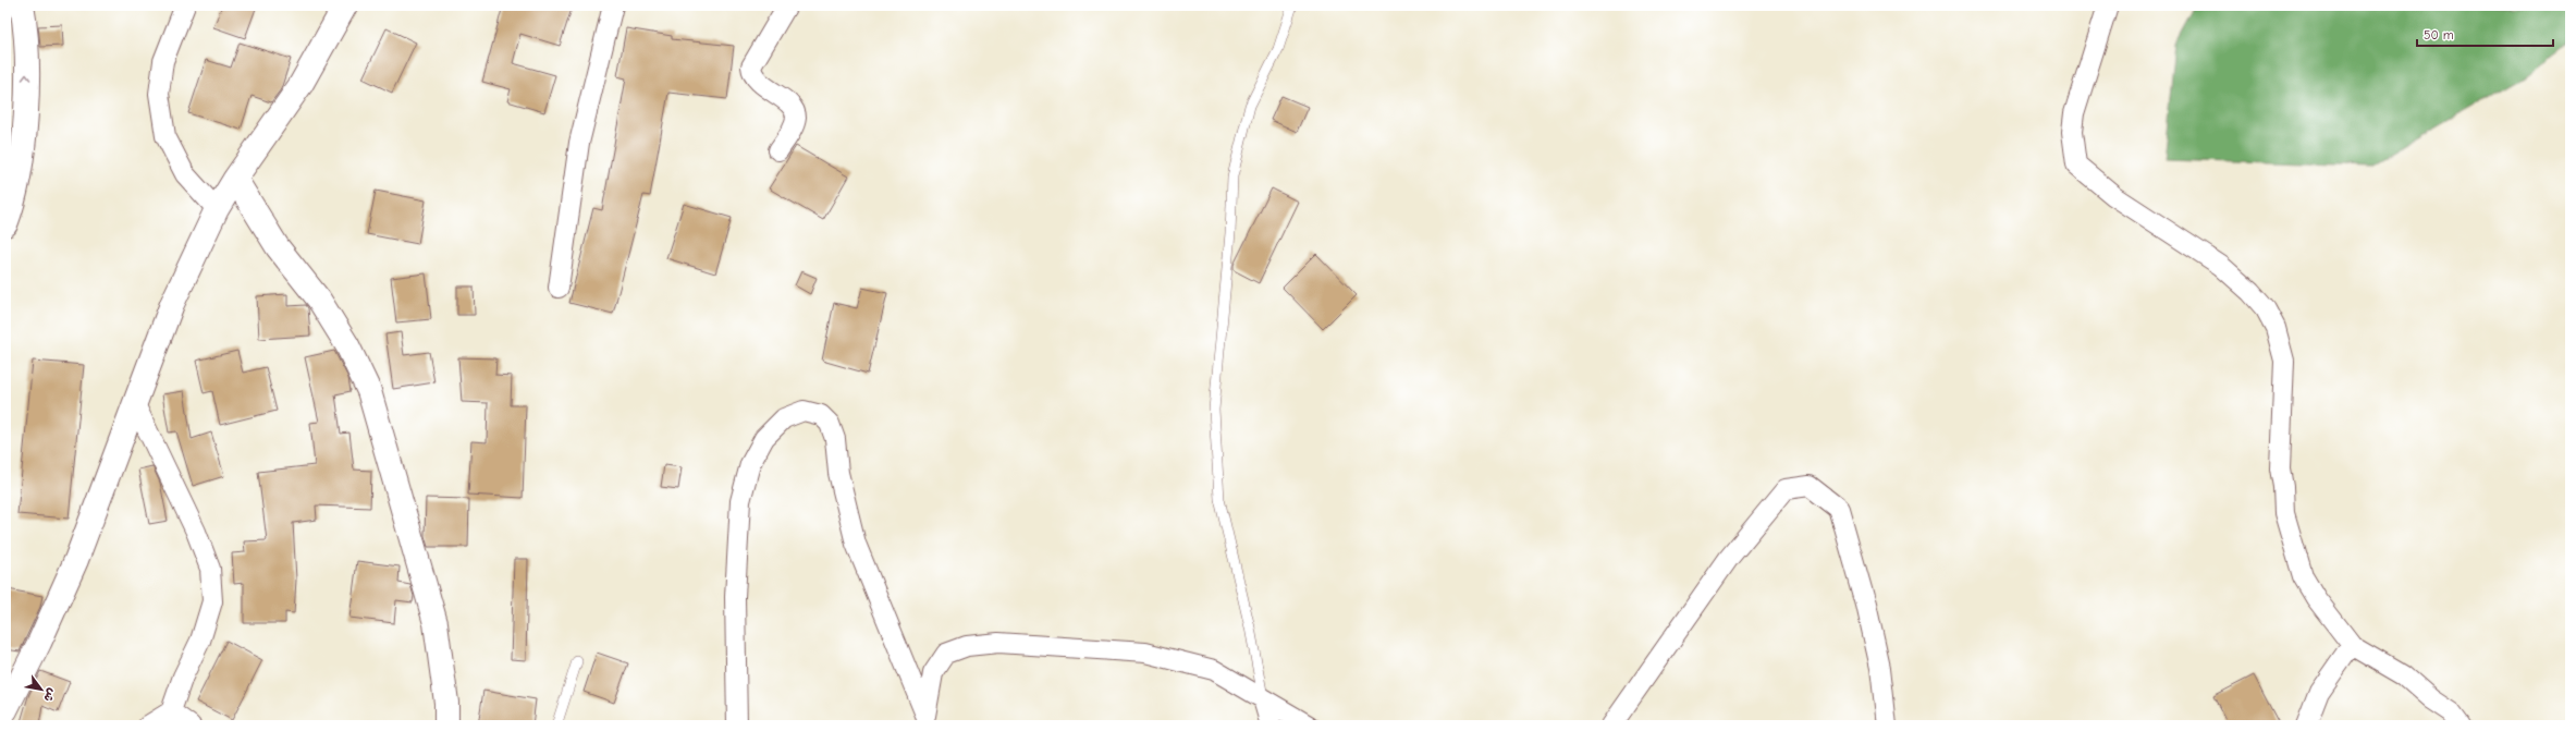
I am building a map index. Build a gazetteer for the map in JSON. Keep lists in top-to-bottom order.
{
  "scale_bar": "50 m",
  "north": "bottom right"
}
